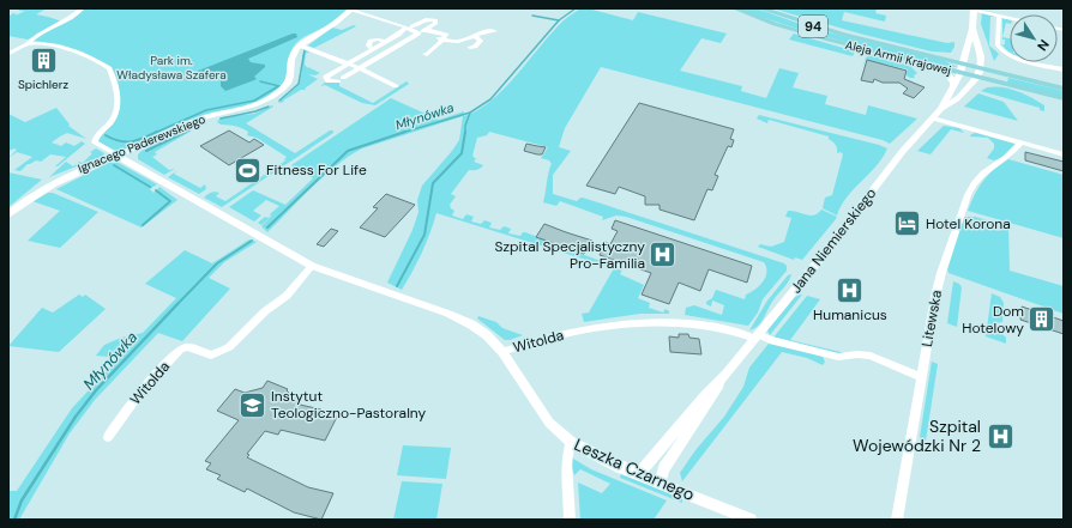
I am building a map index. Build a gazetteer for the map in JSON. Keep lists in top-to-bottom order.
{
  "streets": {
    "main road": ["94", "Aleja Armii Krajowej"],
    "street": [
      "Ignacego Paderewskiego",
      "Jana Niemierskiego",
      "Litewska",
      "Witolda",
      "Leszka Czarnego"
    ]
  },
  "crossings": [
    ["Aleja Armii Krajowej", "Jana Niemierskiego"],
    ["Ignacego Paderewskiego", "Witolda"],
    ["Jana Niemierskiego", "Witolda"],
    ["Jana Niemierskiego", "Leszka Czarnego"],
    ["Litewska", "Witolda"],
    ["Witolda", "Leszka Czarnego"]
  ],
  "water": ["Młynówka"],
  "parks": ["Park im. Władysława Szafera"],
  "places": {
    "building": ["Spichlerz", "Dom Hotelowy"],
    "sports": ["Fitness For Life"],
    "hotel": ["Hotel Korona"],
    "hospital": ["Szpital Specjalistyczny Pro-Familia", "Humanicus", "Szpital Wojewódzki Nr 2"],
    "school or university": ["Instytut Teologiczno-Pastoralny"]
  },
  "north": "bottom right"
}
